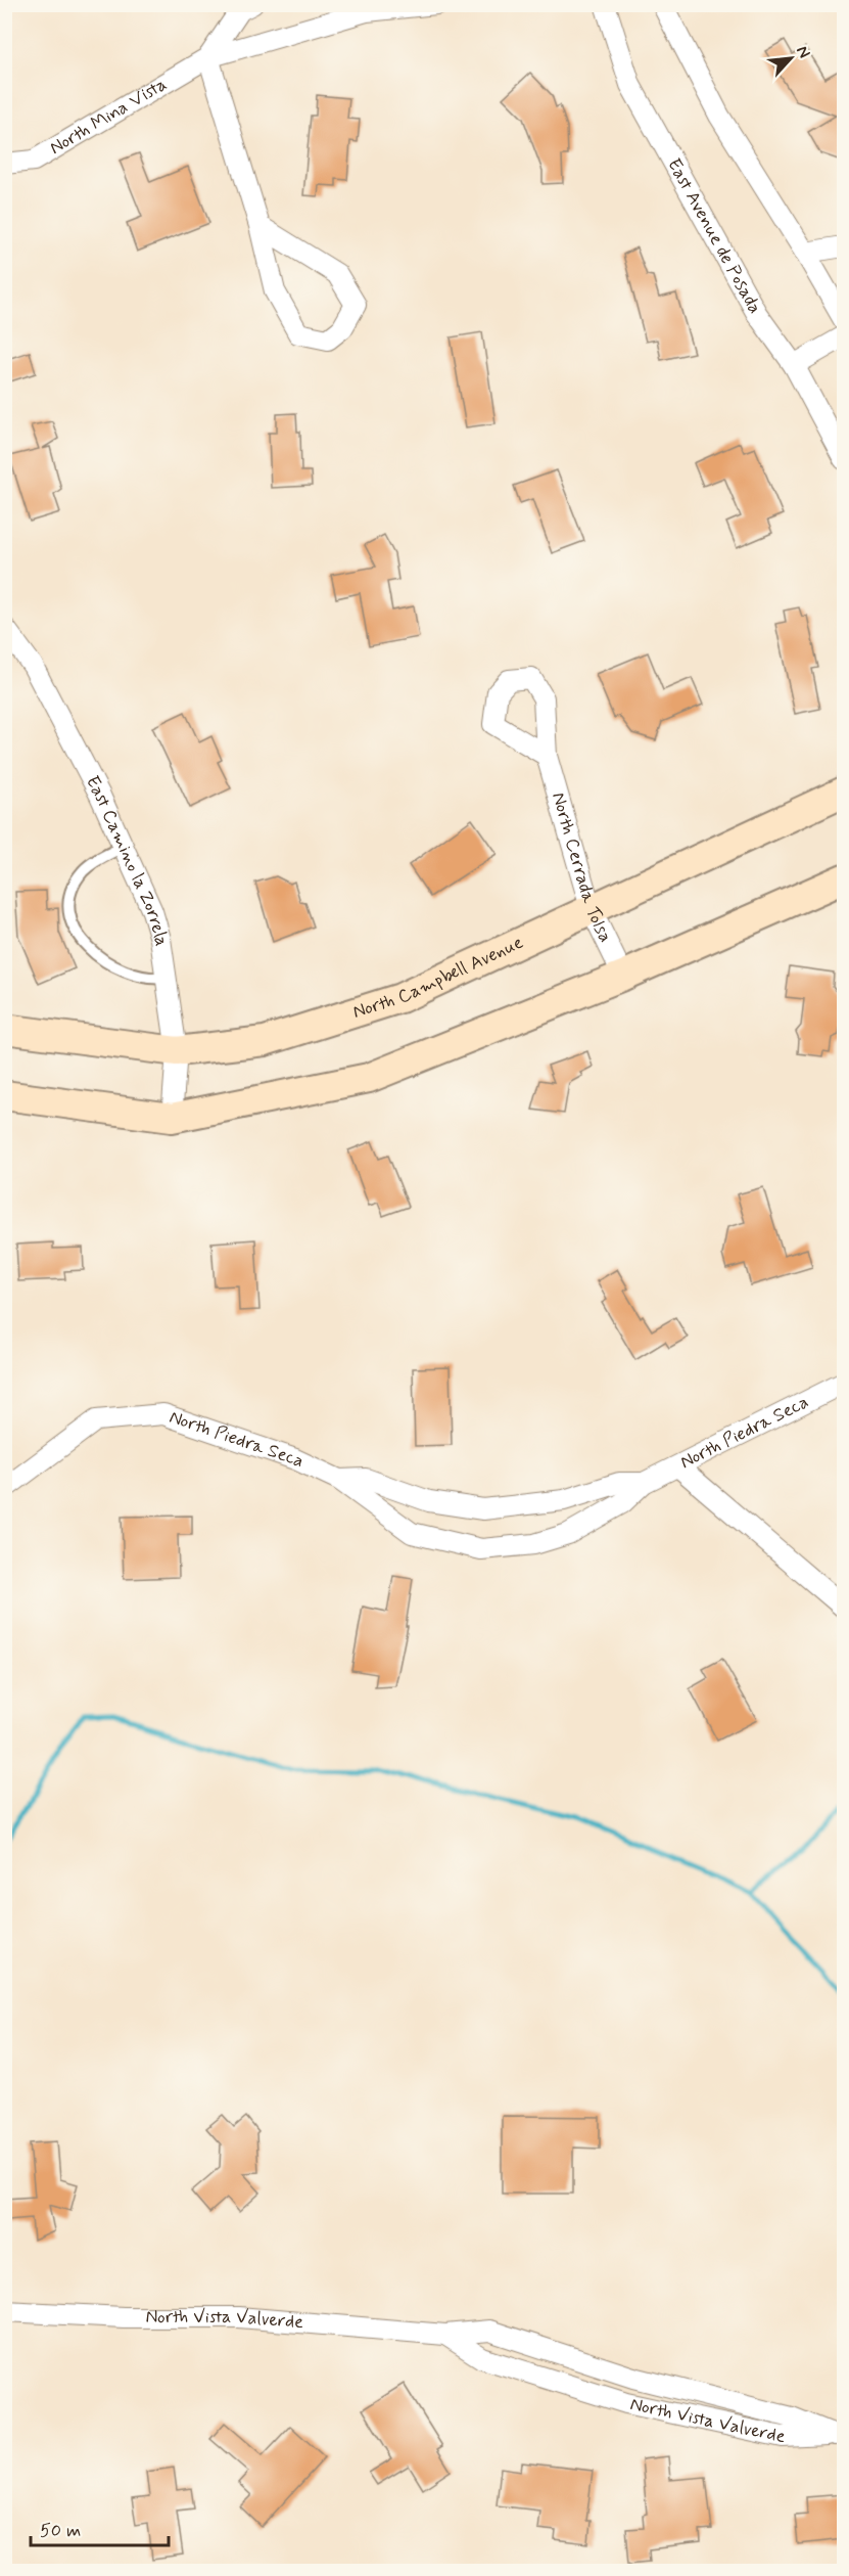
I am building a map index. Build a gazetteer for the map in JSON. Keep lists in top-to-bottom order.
{
  "streets": {
    "main road": ["North Campbell Avenue"],
    "street": [
      "North Mina Vista",
      "East Avenue de Posada",
      "East Camino la Zorrela",
      "North Cerrada Tolsa",
      "North Piedra Seca",
      "North Vista Valverde"
    ]
  },
  "crossings": [
    ["East Camino la Zorrela", "North Campbell Avenue"],
    ["North Cerrada Tolsa", "North Campbell Avenue"]
  ],
  "scale_bar": "50 m",
  "north": "top right"
}
